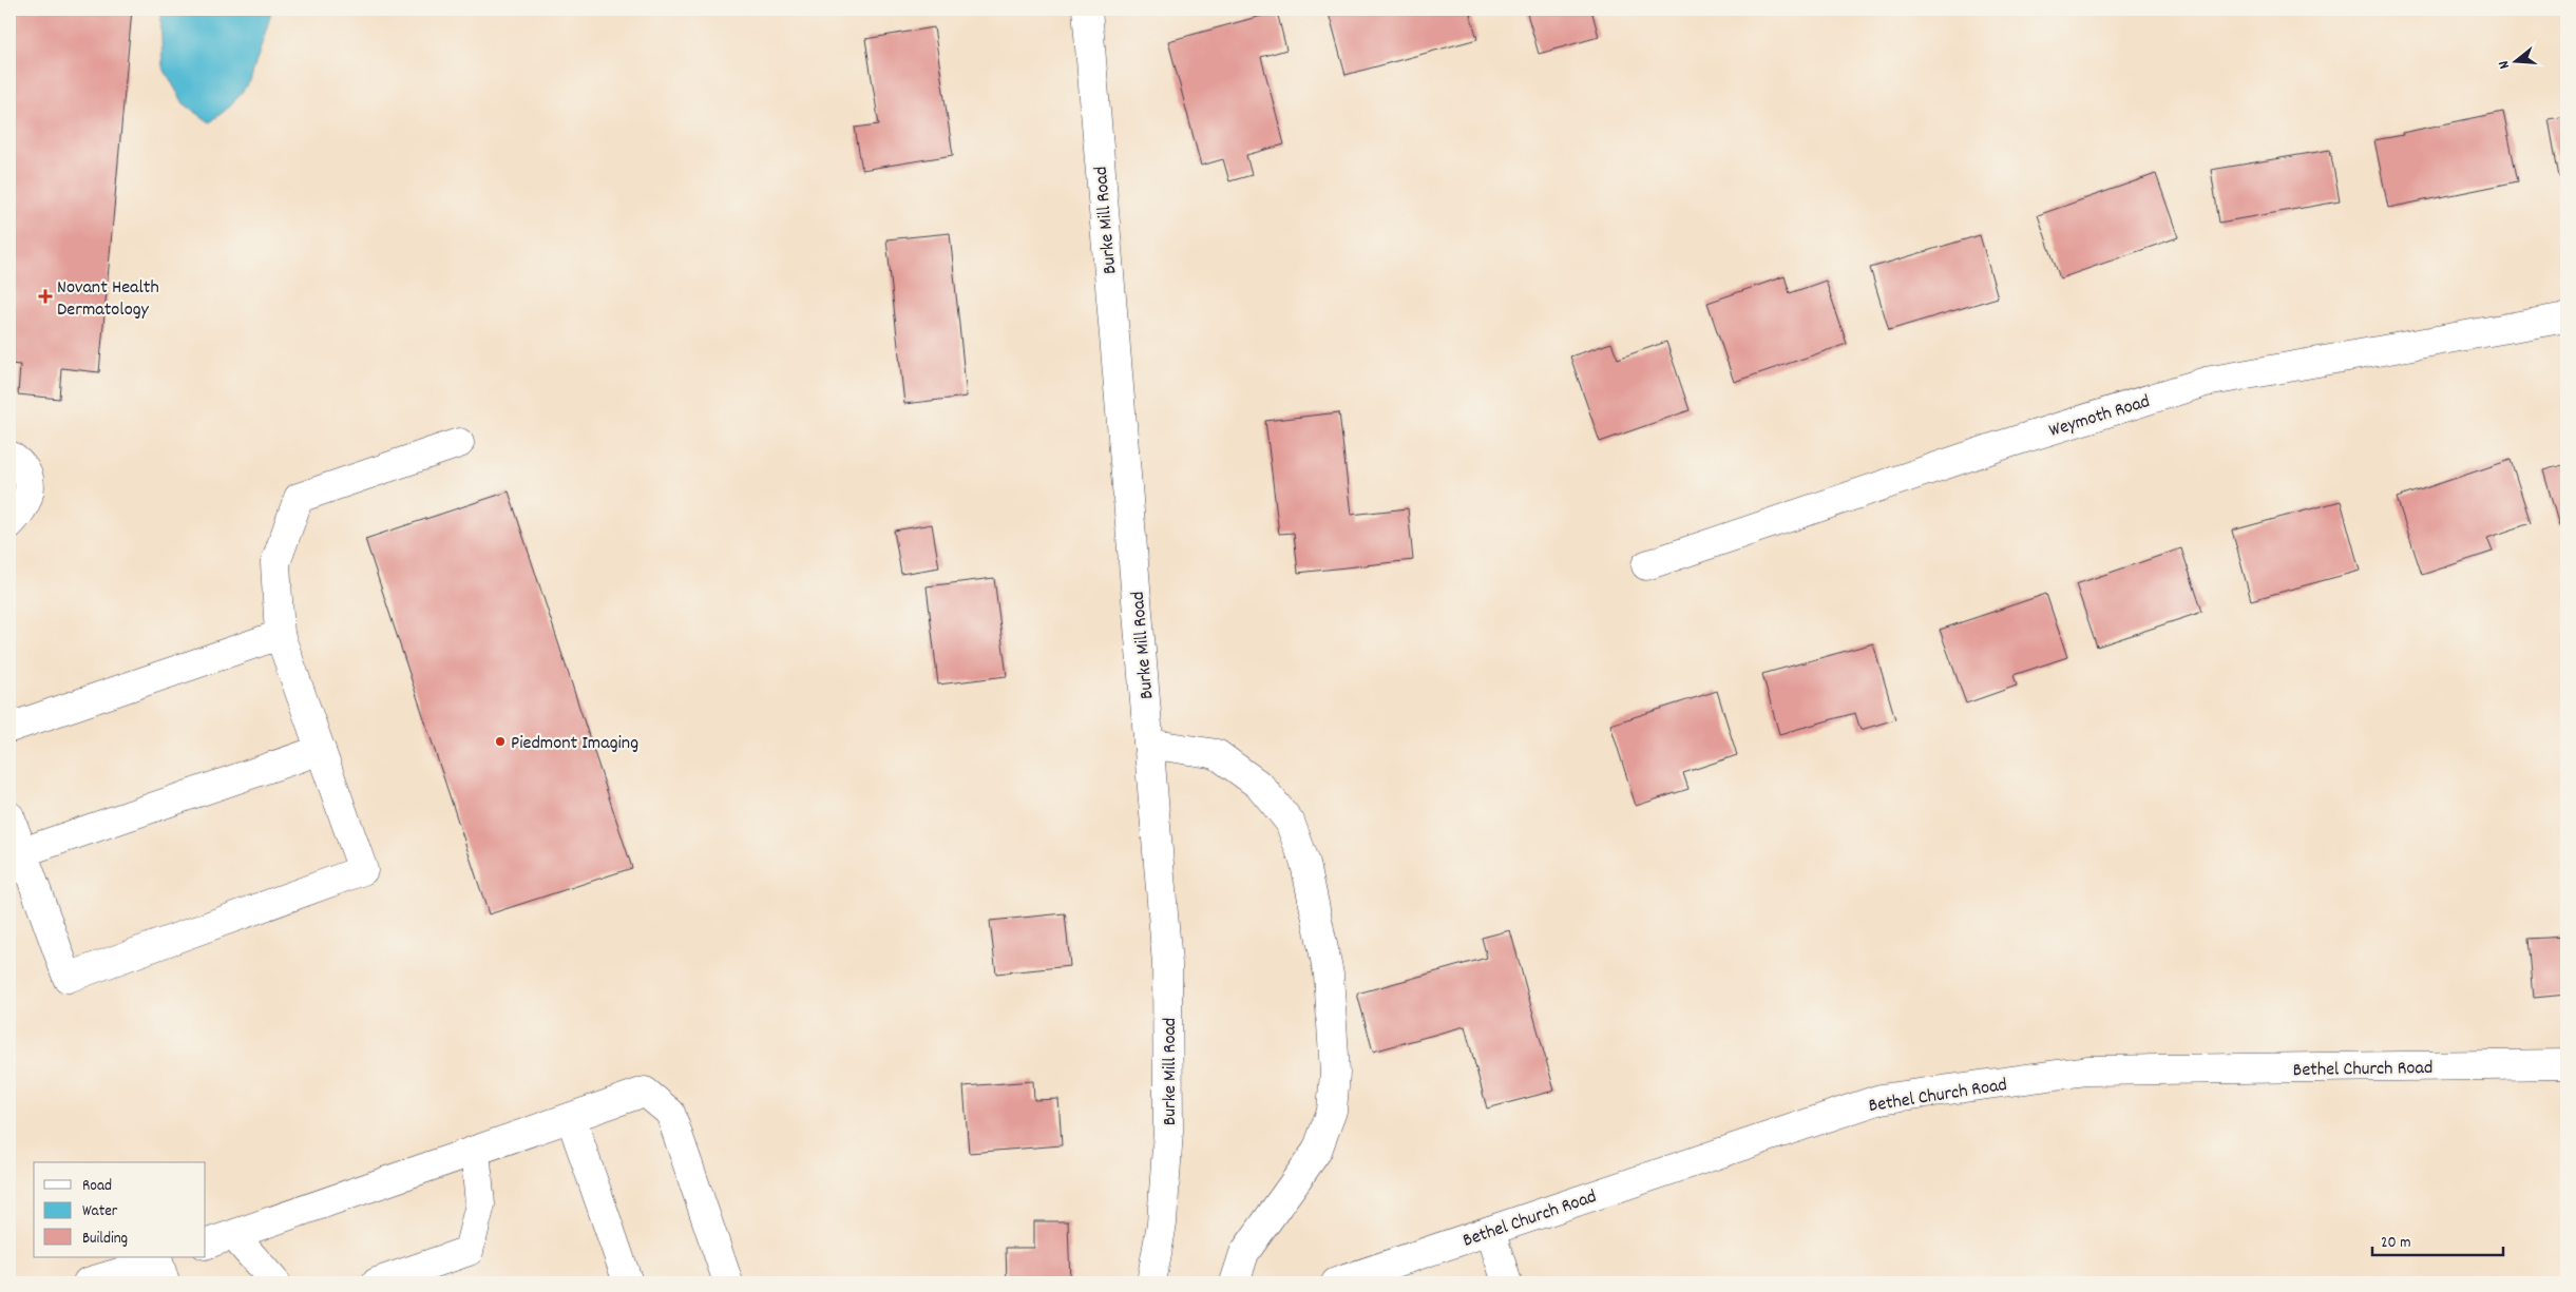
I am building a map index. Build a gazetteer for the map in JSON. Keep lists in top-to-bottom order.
{
  "streets": {
    "street": ["Burke Mill Road", "Weymoth Road", "Bethel Church Road"]
  },
  "places": {
    "health": ["Novant Health Dermatology"],
    "other": ["Piedmont Imaging"]
  },
  "legend": ["Road", "Water", "Building"],
  "scale_bar": "20 m",
  "north": "left"
}
